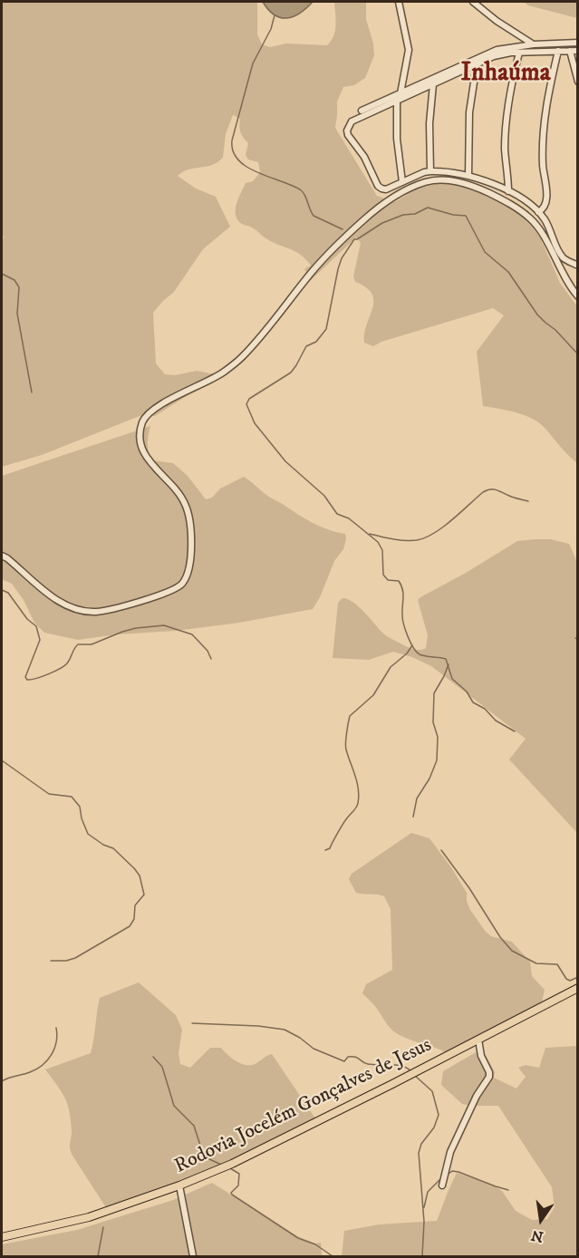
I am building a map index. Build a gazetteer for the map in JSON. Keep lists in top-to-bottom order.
{
  "streets": {
    "main road": ["Rodovia Jocelém Gonçalves de Jesus"]
  },
  "districts": ["Inhaúma"],
  "north": "bottom"
}
